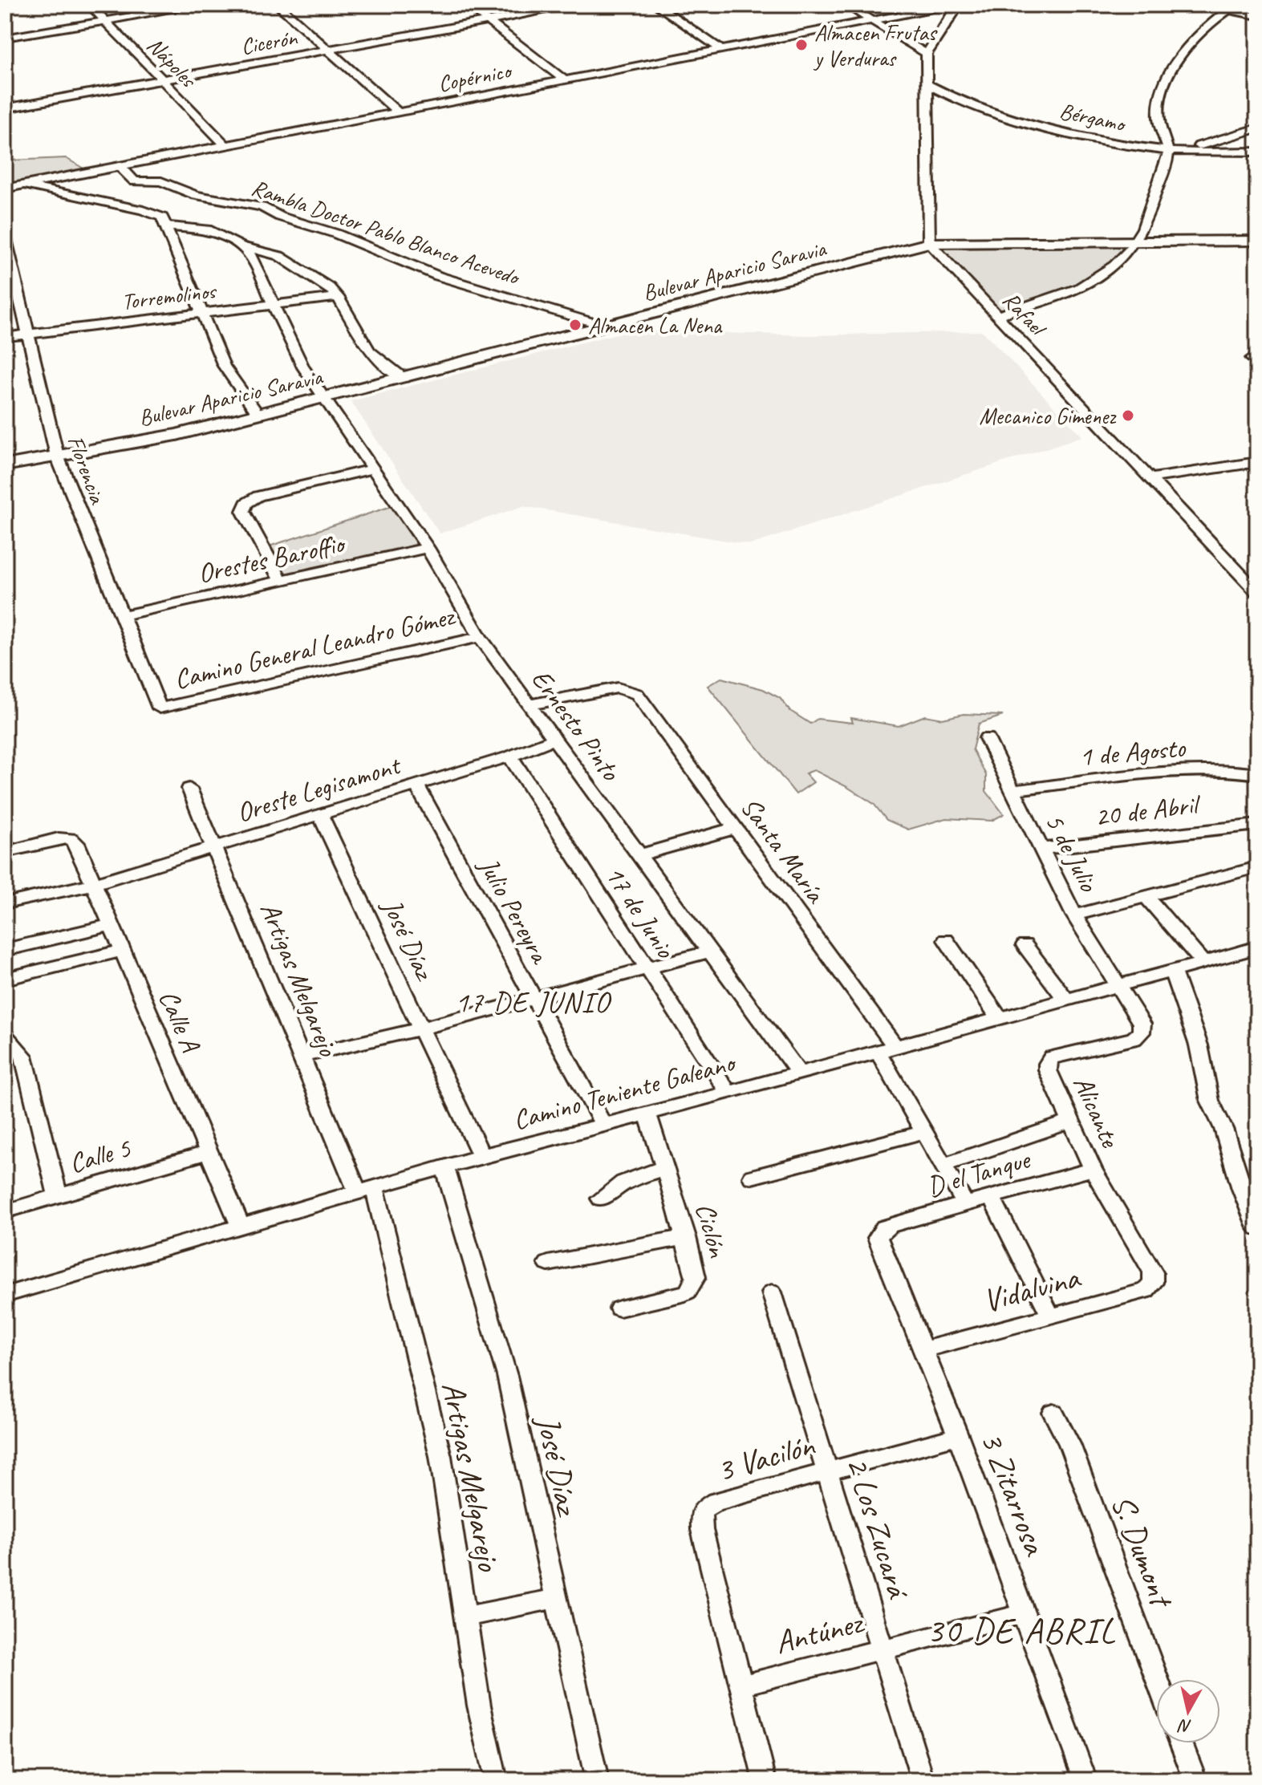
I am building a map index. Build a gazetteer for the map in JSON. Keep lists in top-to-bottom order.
{
  "streets": {
    "street": [
      "Cicerón",
      "Nápoles",
      "Copérnico",
      "Bérgamo",
      "Rambla Doctor Pablo Blanco Acevedo",
      "Bulevar Aparicio Saravia",
      "Torremolinos",
      "Rafael",
      "Florencia",
      "Orestes Baroffio",
      "Camino General Leandro Gómez",
      "Ernesto Pinto",
      "1 de Agosto",
      "Oreste Legisamont",
      "20 de Abril",
      "Santa María",
      "5 de Julio",
      "Julio Pereyra",
      "17 de Junio",
      "José Díaz",
      "Artigas Melgarejo",
      "Calle A",
      "Camino Teniente Galeano",
      "Alicante",
      "Calle 5",
      "D el Tanque",
      "Ciclón",
      "Vidalvina",
      "3 Vacilón",
      "3 Zitarrosa",
      "2 Los Zucará",
      "S. Dumont",
      "Antúnez"
    ]
  },
  "crossings": [
    ["Cicerón", "Nápoles"],
    ["Nápoles", "Copérnico"],
    ["Copérnico", "Rambla Doctor Pablo Blanco Acevedo"],
    ["Rambla Doctor Pablo Blanco Acevedo", "Bulevar Aparicio Saravia"],
    ["Bulevar Aparicio Saravia", "Rafael"],
    ["Bulevar Aparicio Saravia", "Florencia"],
    ["Bulevar Aparicio Saravia", "Ernesto Pinto"],
    ["Torremolinos", "Florencia"],
    ["Torremolinos", "Ernesto Pinto"],
    ["Florencia", "Orestes Baroffio"],
    ["Florencia", "Camino General Leandro Gómez"],
    ["Orestes Baroffio", "Ernesto Pinto"],
    ["Camino General Leandro Gómez", "Ernesto Pinto"],
    ["Ernesto Pinto", "Oreste Legisamont"],
    ["Ernesto Pinto", "Santa María"],
    ["Ernesto Pinto", "Camino Teniente Galeano"],
    ["1 de Agosto", "5 de Julio"],
    ["Oreste Legisamont", "Julio Pereyra"],
    ["Oreste Legisamont", "17 de Junio"],
    ["Oreste Legisamont", "José Díaz"],
    ["Oreste Legisamont", "Artigas Melgarejo"],
    ["Oreste Legisamont", "Calle A"],
    ["20 de Abril", "5 de Julio"],
    ["Santa María", "Camino Teniente Galeano"],
    ["Santa María", "D el Tanque"],
    ["5 de Julio", "Camino Teniente Galeano"],
    ["5 de Julio", "Alicante"],
    ["Julio Pereyra", "Camino Teniente Galeano"],
    ["17 de Junio", "Camino Teniente Galeano"],
    ["José Díaz", "Camino Teniente Galeano"],
    ["Artigas Melgarejo", "Camino Teniente Galeano"],
    ["Calle A", "Camino Teniente Galeano"],
    ["Calle A", "Calle 5"],
    ["Camino Teniente Galeano", "Alicante"],
    ["Camino Teniente Galeano", "Ciclón"],
    ["Alicante", "D el Tanque"],
    ["Alicante", "Vidalvina"],
    ["D el Tanque", "3 Zitarrosa"],
    ["Vidalvina", "3 Zitarrosa"],
    ["3 Vacilón", "3 Zitarrosa"],
    ["3 Vacilón", "2 Los Zucará"],
    ["3 Vacilón", "Antúnez"],
    ["3 Zitarrosa", "Antúnez"],
    ["2 Los Zucará", "Antúnez"]
  ],
  "districts": ["17 DE JUNIO", "30 DE ABRIL"],
  "places": ["Almacen Frutas y Verduras", "Almacen La Nena", "Mecanico Gimenez"],
  "north": "bottom"
}
